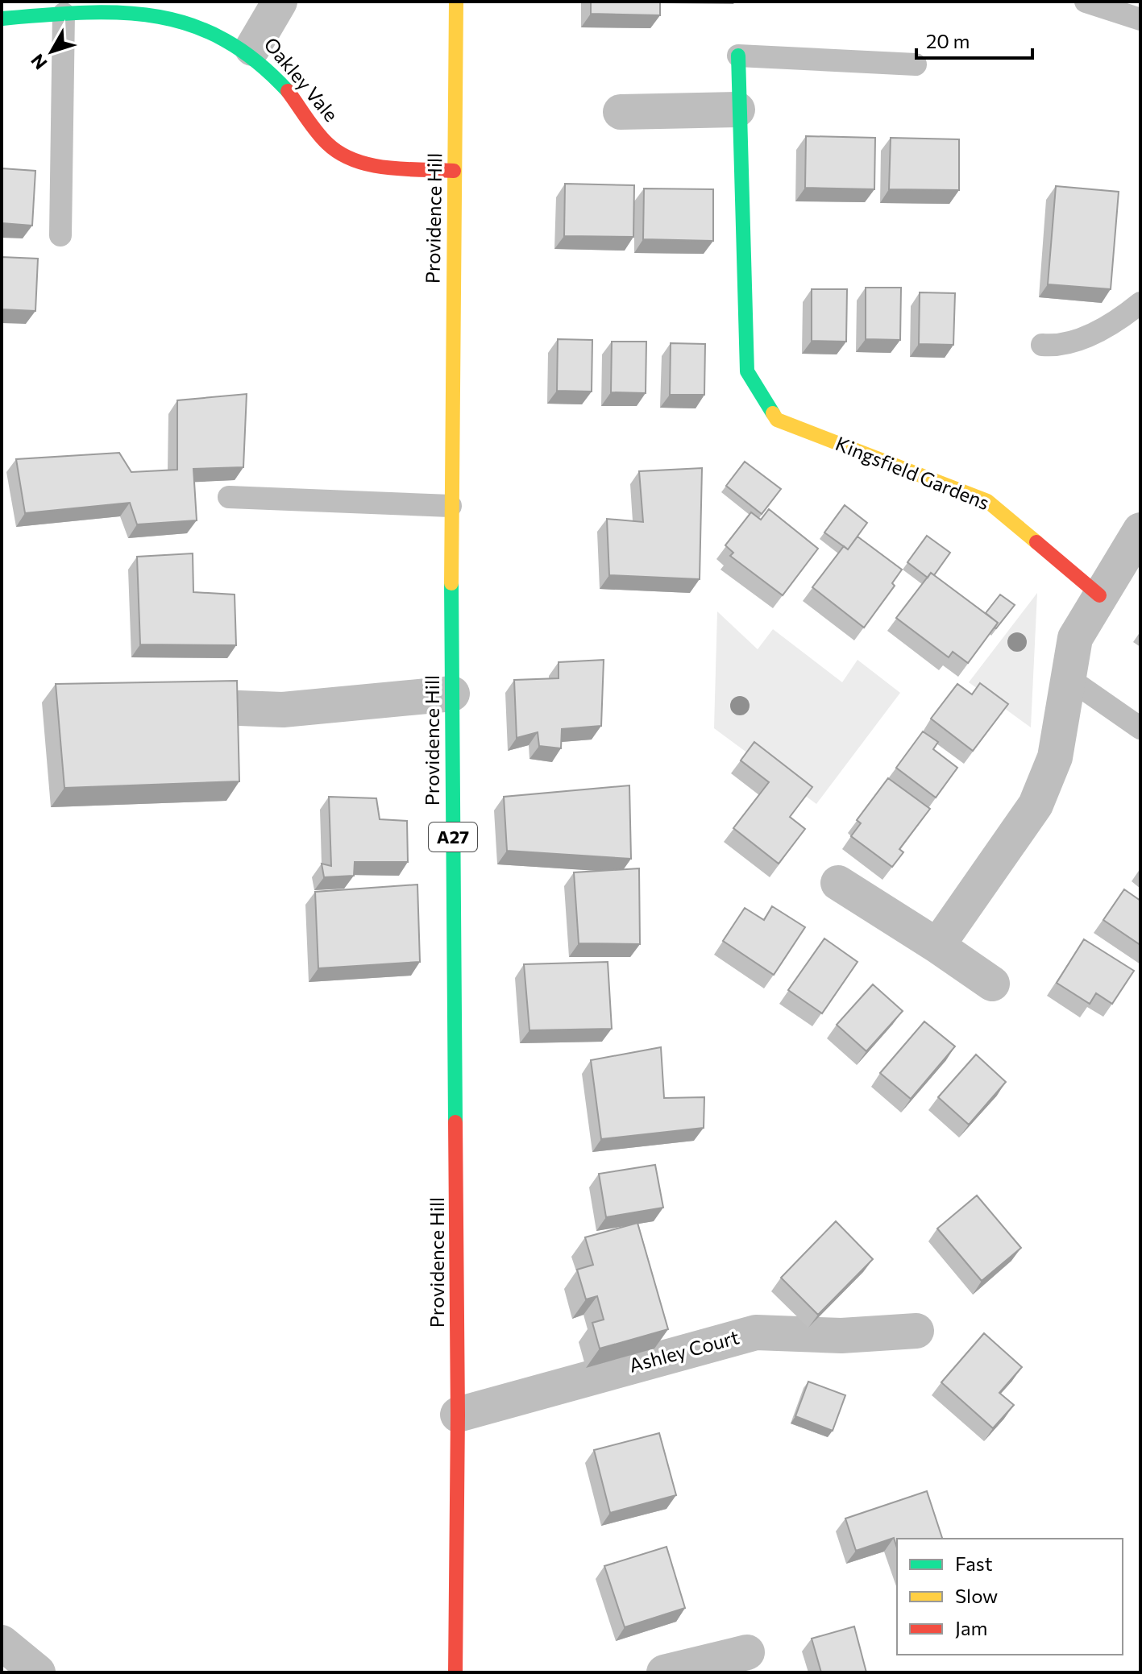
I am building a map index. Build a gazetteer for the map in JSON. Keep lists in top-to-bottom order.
{
  "streets": {
    "main road": [
      "Oakley Vale",
      "Providence Hill",
      "Kingsfield Gardens",
      "A27"
    ],
    "street": ["Ashley Court"]
  },
  "crossings": [
    ["Oakley Vale", "Providence Hill"],
    ["Providence Hill", "Ashley Court"]
  ],
  "legend": ["Fast", "Slow", "Jam"],
  "scale_bar": "20 m",
  "north": "bottom left"
}
